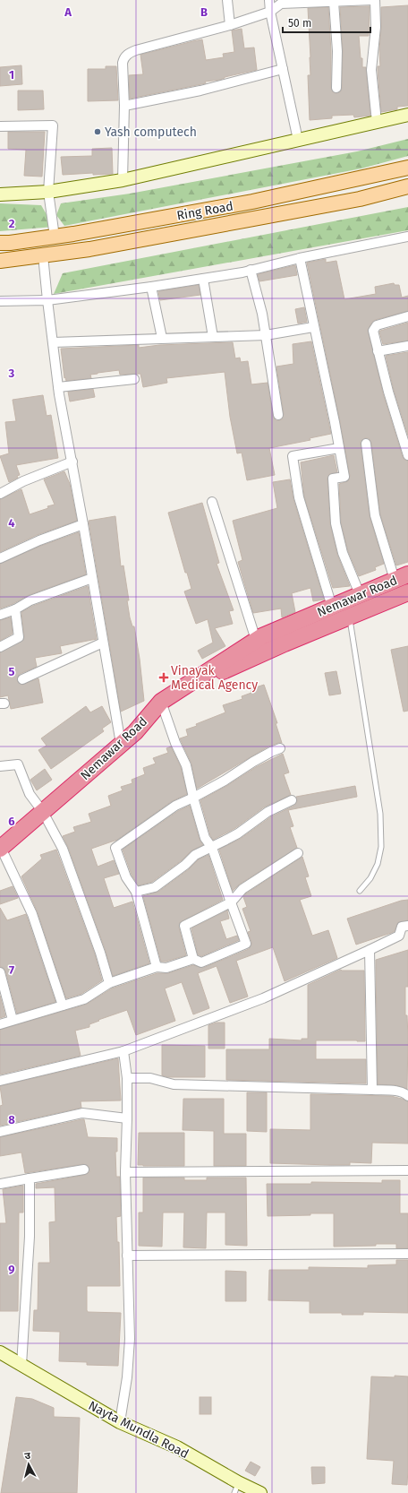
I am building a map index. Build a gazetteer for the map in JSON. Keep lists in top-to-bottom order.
{
  "streets": {
    "highway": ["Nemawar Road"],
    "main road": ["Ring Road"],
    "street": ["Nayta Mundla Road"]
  },
  "places": {
    "other": ["Yash computech"],
    "health": ["Vinayak Medical Agency"]
  },
  "scale_bar": "50 m",
  "north": "top",
  "grid": {
    "columns": ["A", "B"],
    "rows": [
      "1",
      "2",
      "3",
      "4",
      "5",
      "6",
      "7",
      "8",
      "9"
    ]
  }
}
